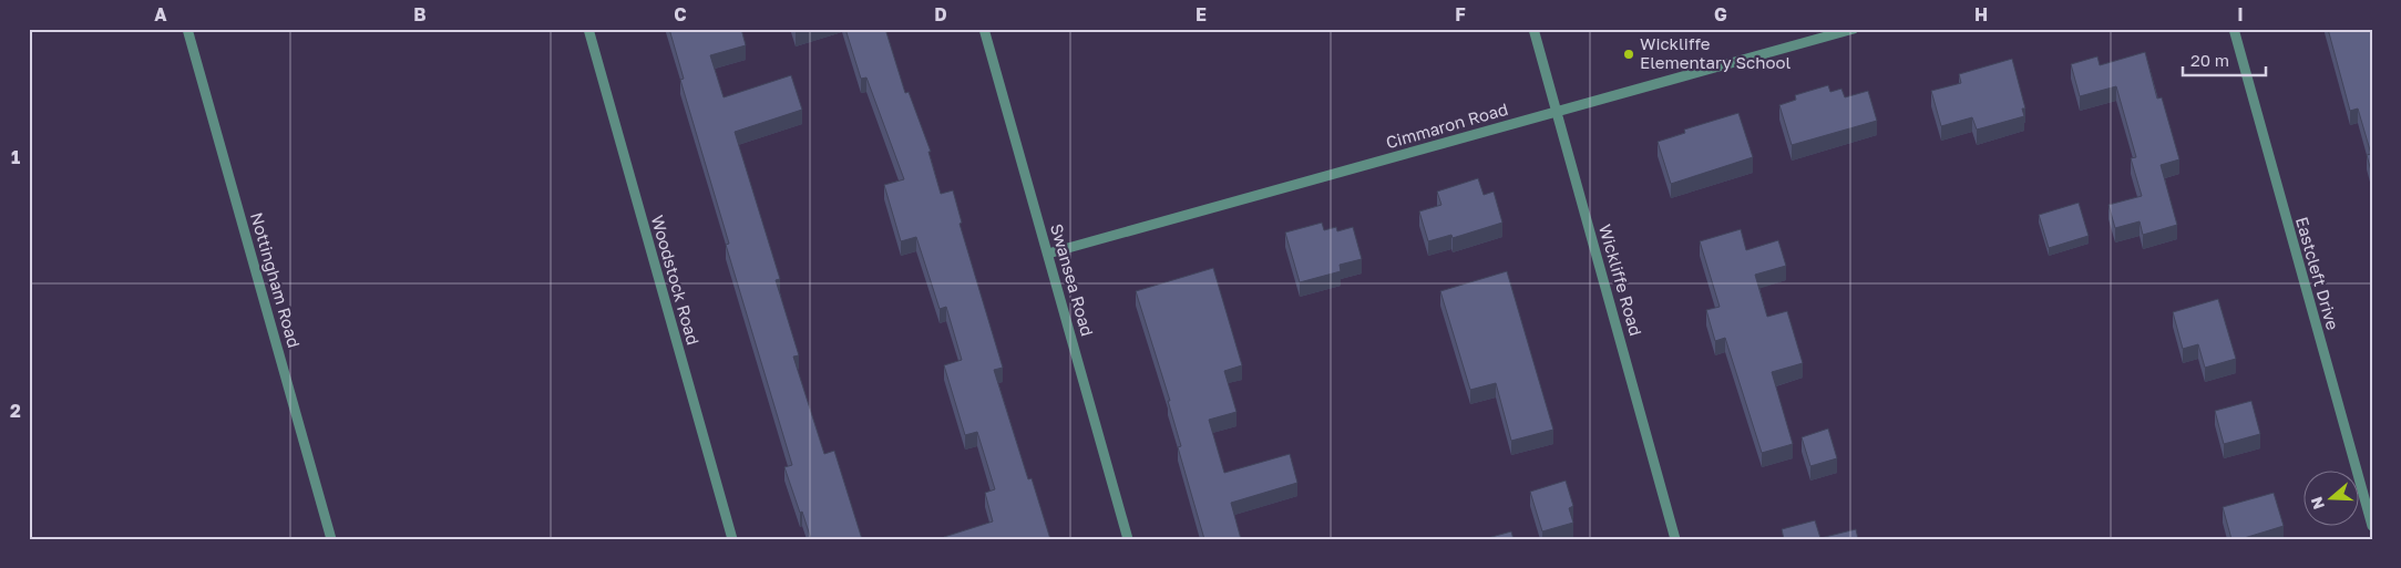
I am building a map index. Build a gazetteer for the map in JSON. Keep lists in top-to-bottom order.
{
  "streets": {
    "street": [
      "Cimmaron Road",
      "Eastcleft Drive",
      "Nottingham Road",
      "Woodstock Road",
      "Swansea Road",
      "Wickliffe Road"
    ]
  },
  "crossings": [
    ["Cimmaron Road", "Swansea Road"],
    ["Cimmaron Road", "Wickliffe Road"]
  ],
  "places": ["Wickliffe Elementary School"],
  "scale_bar": "20 m",
  "north": "left",
  "grid": {
    "columns": [
      "A",
      "B",
      "C",
      "D",
      "E",
      "F",
      "G",
      "H",
      "I"
    ],
    "rows": ["1", "2"]
  }
}
